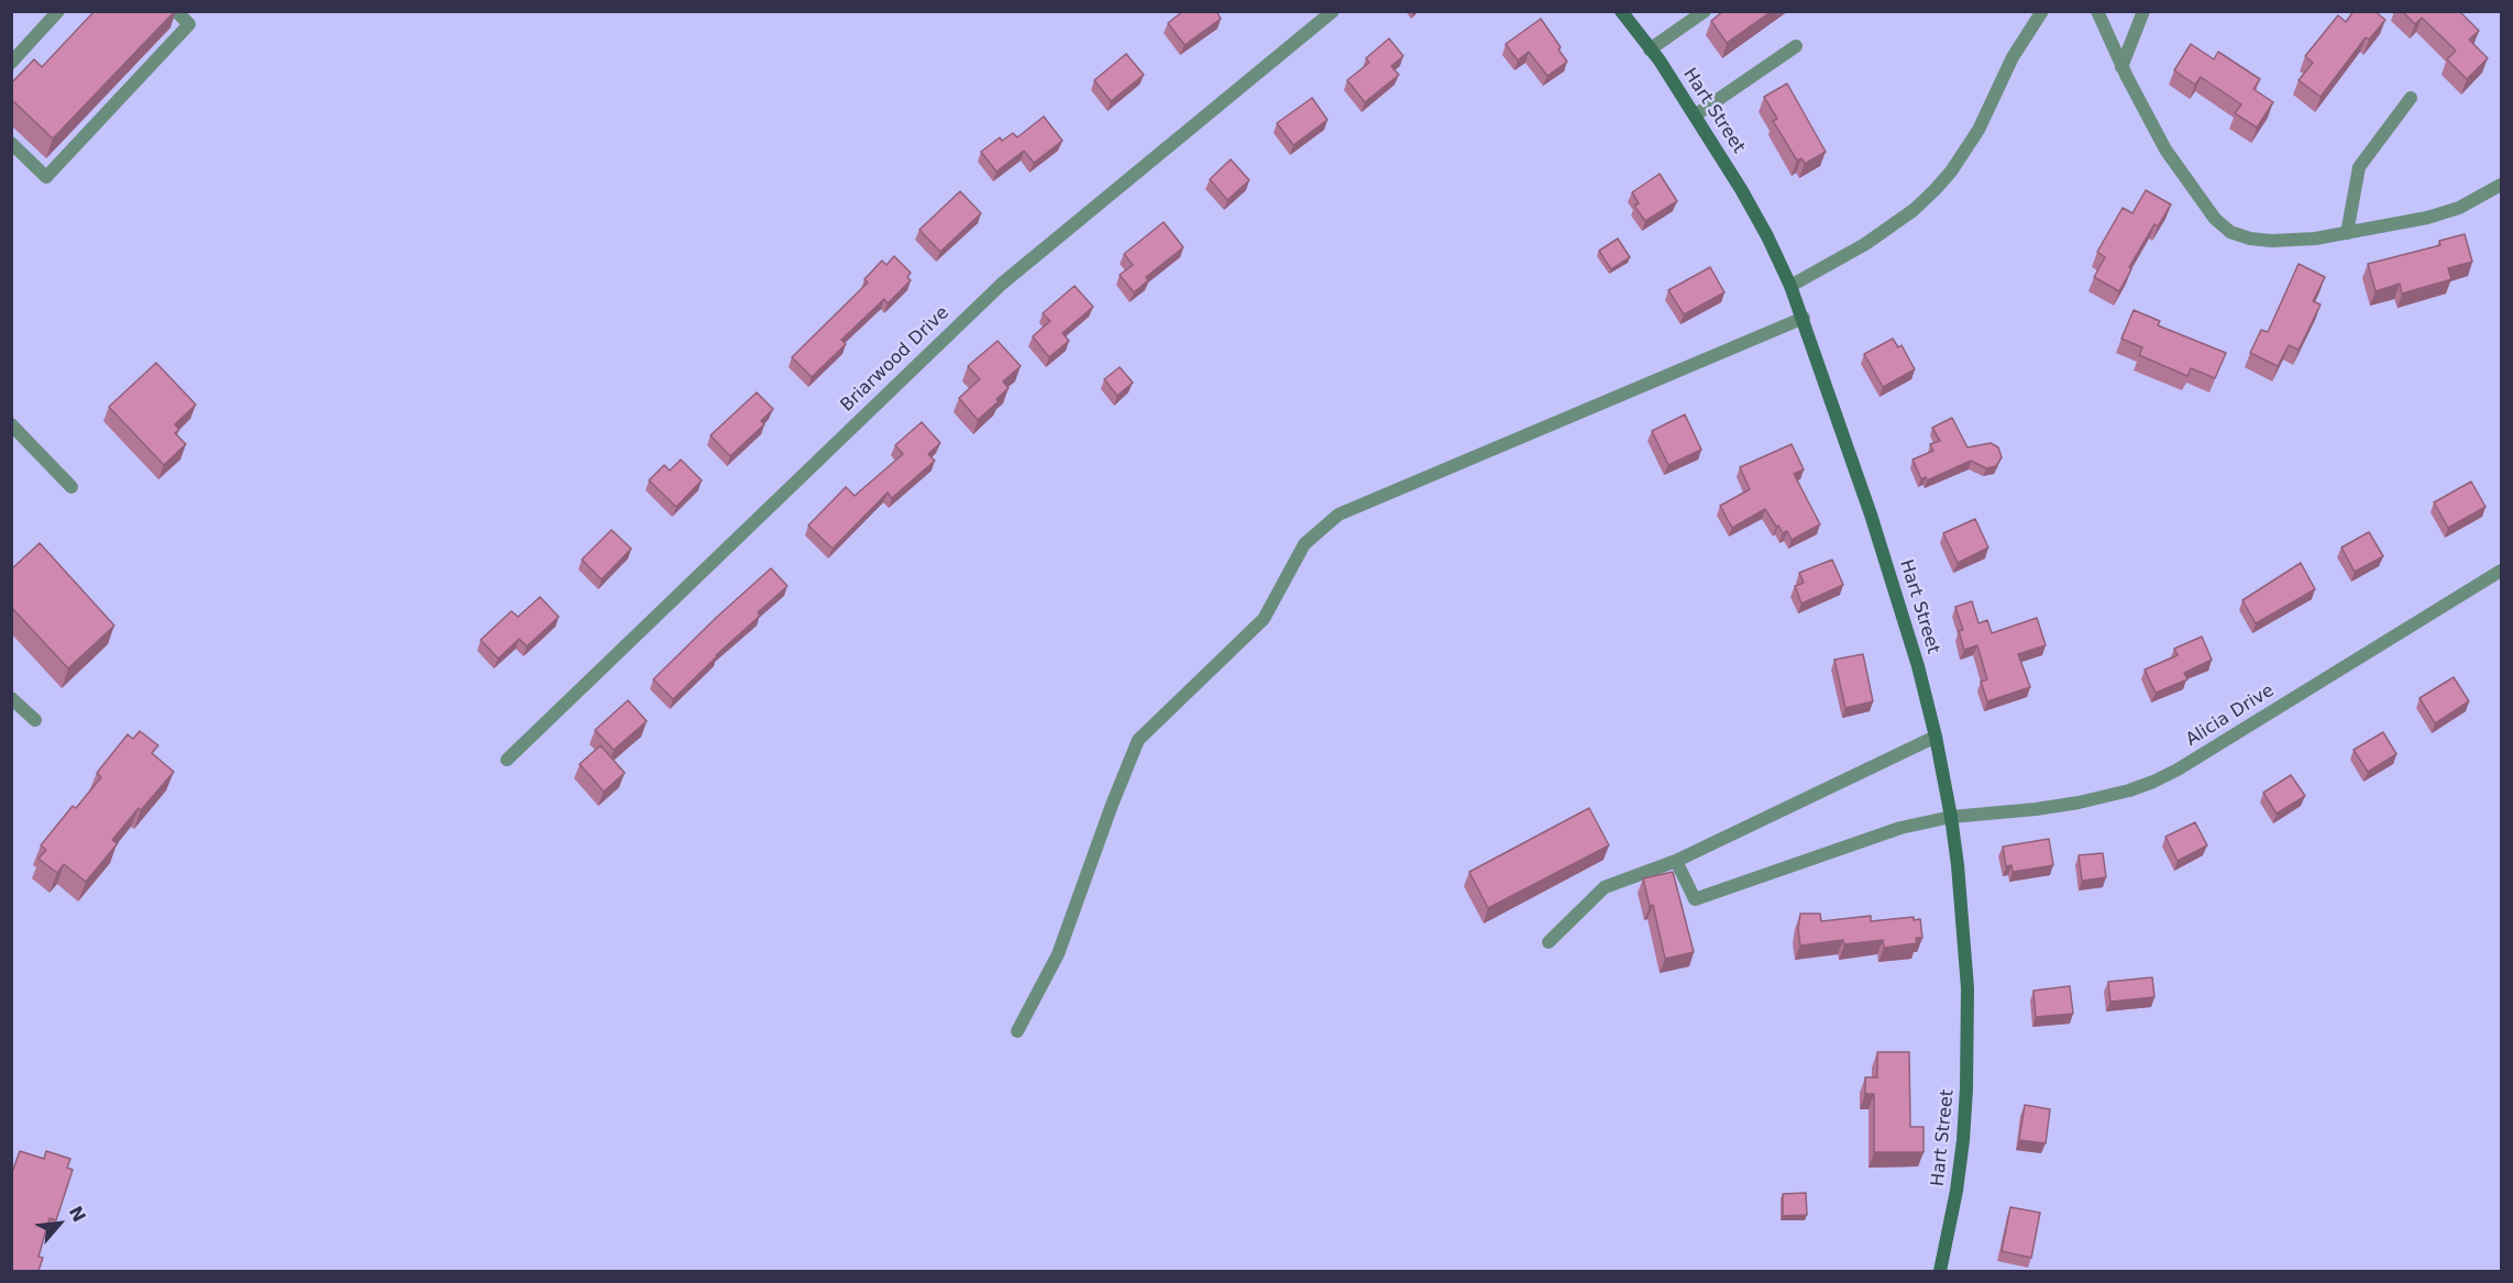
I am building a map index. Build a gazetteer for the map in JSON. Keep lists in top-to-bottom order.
{
  "streets": {
    "street": ["Hart Street", "Briarwood Drive", "Alicia Drive"]
  },
  "crossings": [
    ["Hart Street", "Alicia Drive"]
  ],
  "north": "top right"
}
